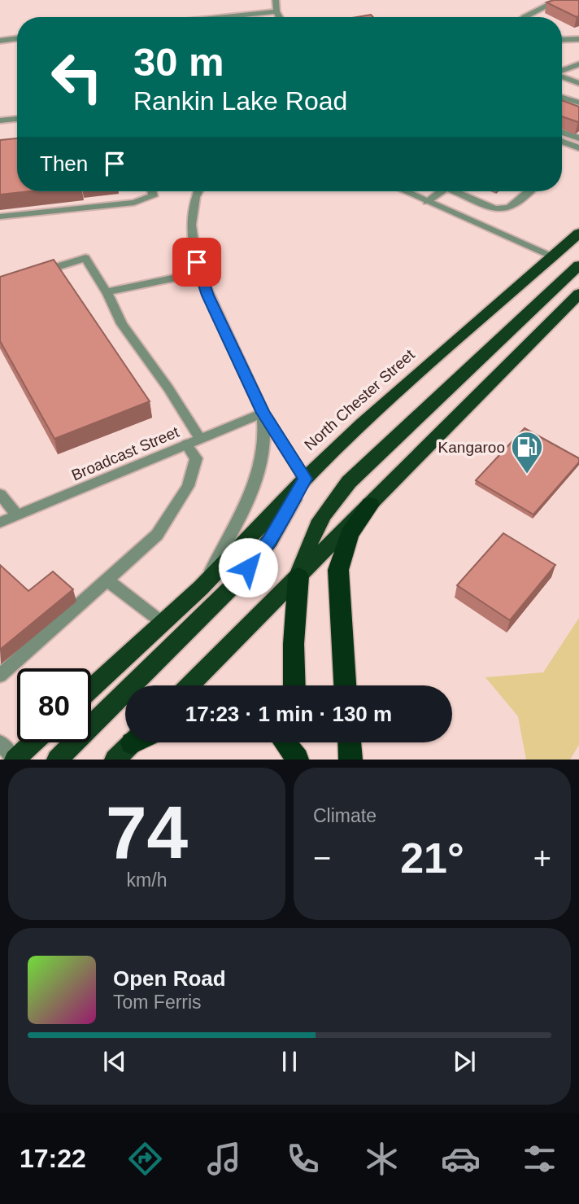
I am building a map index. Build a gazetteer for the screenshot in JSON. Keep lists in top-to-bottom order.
{
  "streets": {
    "highway": ["North Chester Street"],
    "street": ["Broadcast Street"]
  },
  "places": {
    "fuel station": ["Kangaroo"]
  },
  "page": {
    "turn": ["30 m", "Rankin Lake Road"],
    "then": "Then",
    "limit": "80",
    "trip": "17:23 · 1 min · 130 m",
    "tile": [
      ["74", "km/h"],
      "Climate"
    ],
    "heat": ["−", "21°", "+"],
    "song": ["Open Road", "Tom Ferris"],
    "tabs": "17:22"
  }
}
